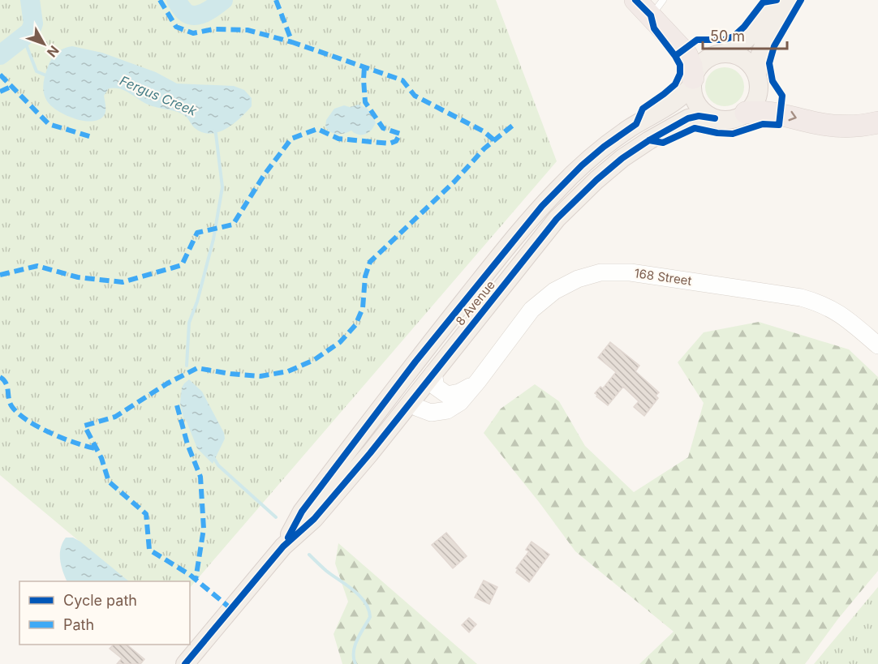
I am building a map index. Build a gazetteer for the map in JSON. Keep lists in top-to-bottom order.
{
  "streets": {
    "main road": ["168 Street", "8 Avenue"]
  },
  "crossings": [
    ["168 Street", "8 Avenue"]
  ],
  "water": ["Fergus Creek"],
  "legend": ["Cycle path", "Path"],
  "scale_bar": "50 m",
  "north": "bottom right"
}
